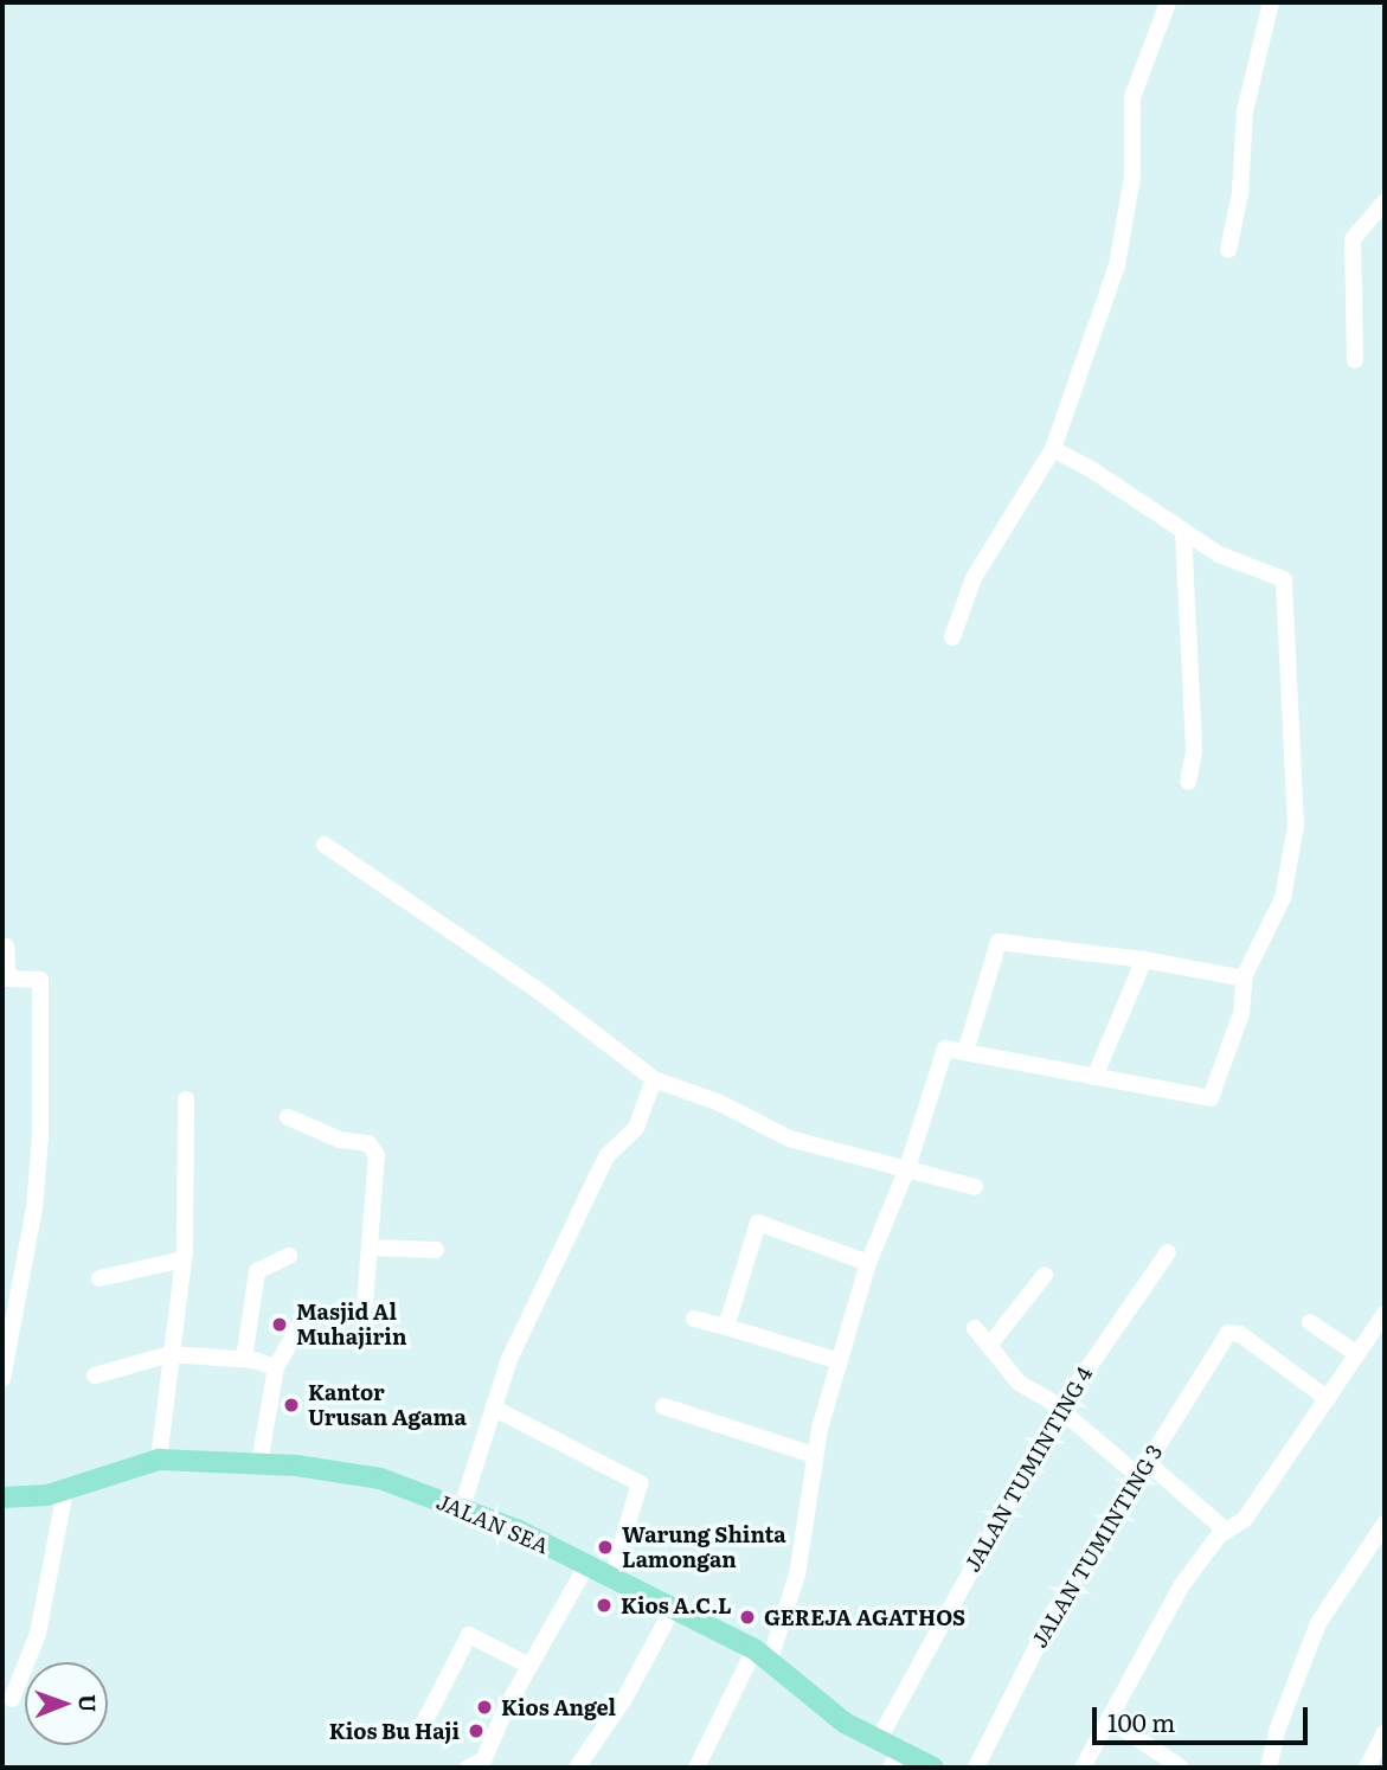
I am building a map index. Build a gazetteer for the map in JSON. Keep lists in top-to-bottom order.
{
  "streets": {
    "main road": ["JALAN SEA"],
    "street": ["JALAN TUMINTING 4", "JALAN TUMINTING 3"]
  },
  "crossings": [
    ["JALAN TUMINTING 4", "JALAN SEA"]
  ],
  "places": [
    "Masjid Al Muhajirin",
    "Kantor Urusan Agama",
    "Warung Shinta Lamongan",
    "Kios A.C.L",
    "GEREJA AGATHOS",
    "Kios Angel",
    "Kios Bu Haji"
  ],
  "scale_bar": "100 m",
  "north": "right"
}
